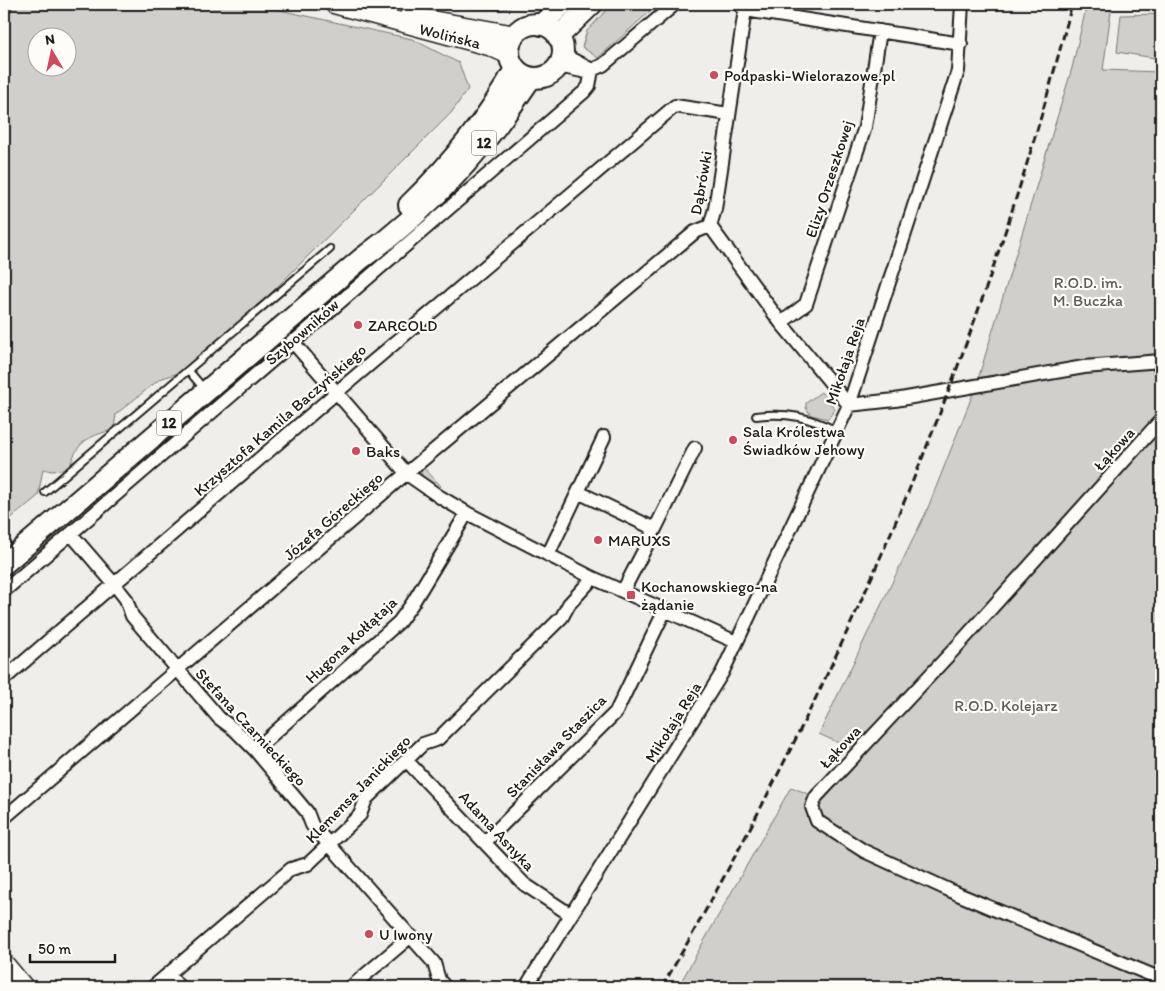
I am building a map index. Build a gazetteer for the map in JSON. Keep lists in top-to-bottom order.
{
  "streets": {
    "main road": ["12", "Szybowników"],
    "street": [
      "Wolińska",
      "Elizy Orzeszkowej",
      "Dąbrówki",
      "Mikołaja Reja",
      "Krzysztofa Kamila Baczyńskiego",
      "Łąkowa",
      "Józefa Góreckiego",
      "Hugona Kołłątaja",
      "Stefana Czarnieckiego",
      "Stanisława Staszica",
      "Klemensa Janickiego",
      "Adama Asnyka"
    ]
  },
  "crossings": [
    ["Wolińska", "12"],
    ["Wolińska", "Szybowników"],
    ["12", "Szybowników"],
    ["Elizy Orzeszkowej", "Dąbrówki"],
    ["Dąbrówki", "Mikołaja Reja"],
    ["Dąbrówki", "Krzysztofa Kamila Baczyńskiego"],
    ["Dąbrówki", "Józefa Góreckiego"],
    ["Szybowników", "Stefana Czarnieckiego"],
    ["Mikołaja Reja", "Adama Asnyka"],
    ["Krzysztofa Kamila Baczyńskiego", "Stefana Czarnieckiego"],
    ["Józefa Góreckiego", "Stefana Czarnieckiego"],
    ["Hugona Kołłątaja", "Stefana Czarnieckiego"],
    ["Stefana Czarnieckiego", "Klemensa Janickiego"],
    ["Stanisława Staszica", "Adama Asnyka"],
    ["Klemensa Janickiego", "Adama Asnyka"]
  ],
  "parks": ["R.O.D. im. M. Buczka", "R.O.D. Kolejarz"],
  "places": {
    "other": [
      "Podpaski-Wielorazowe.pl",
      "ZARCOLD",
      "Sala Królestwa Świadków Jehowy",
      "Baks",
      "MARUXS",
      "U Iwony"
    ],
    "transit": ["Kochanowskiego-na żądanie"]
  },
  "scale_bar": "50 m",
  "north": "top"
}
